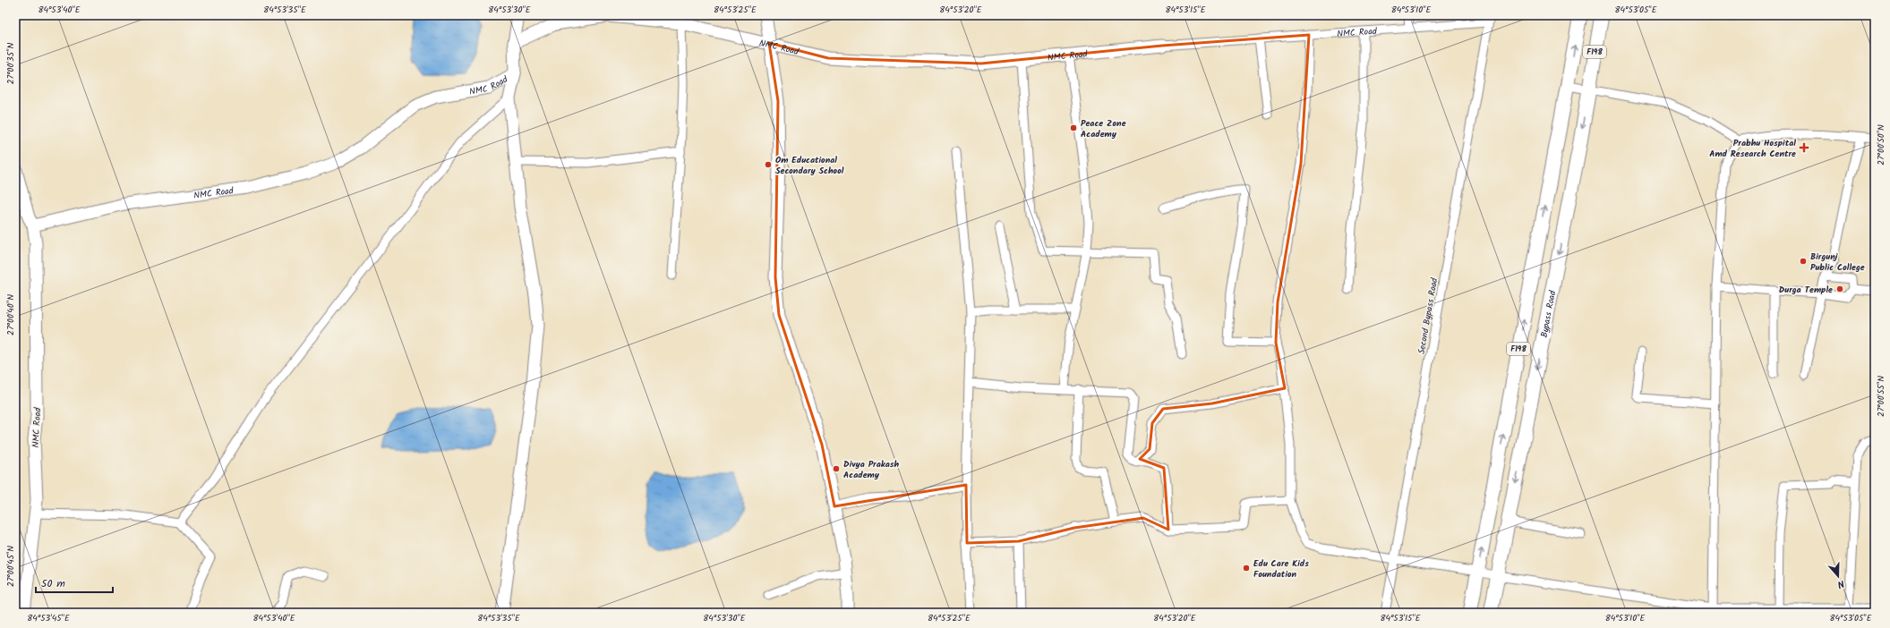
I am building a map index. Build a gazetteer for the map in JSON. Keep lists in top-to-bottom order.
{
  "streets": {
    "main road": ["F198", "Bypass Road"],
    "street": ["NMC Road", "Second Bypass Road"]
  },
  "crossings": [
    ["NMC Road", "Second Bypass Road"]
  ],
  "places": {
    "other": [
      "Peace Zone Academy",
      "Om Educational Secondary School",
      "Birgunj Public College",
      "Durga Temple",
      "Divya Prakash Academy",
      "Edu Care Kids Foundation"
    ],
    "health": ["Prabhu Hospital Amd Research Centre"]
  },
  "scale_bar": "50 m",
  "north": "bottom",
  "coordinates": [
    "84°53'40\"E",
    "84°53'35\"E",
    "84°53'30\"E",
    "84°53'25\"E",
    "84°53'20\"E",
    "84°53'15\"E",
    "84°53'10\"E",
    "84°53'05\"E",
    "27°00'35\"N",
    "27°00'50\"N",
    "27°00'40\"N",
    "27°00'55\"N",
    "27°00'45\"N",
    "84°53'45\"E"
  ]
}
